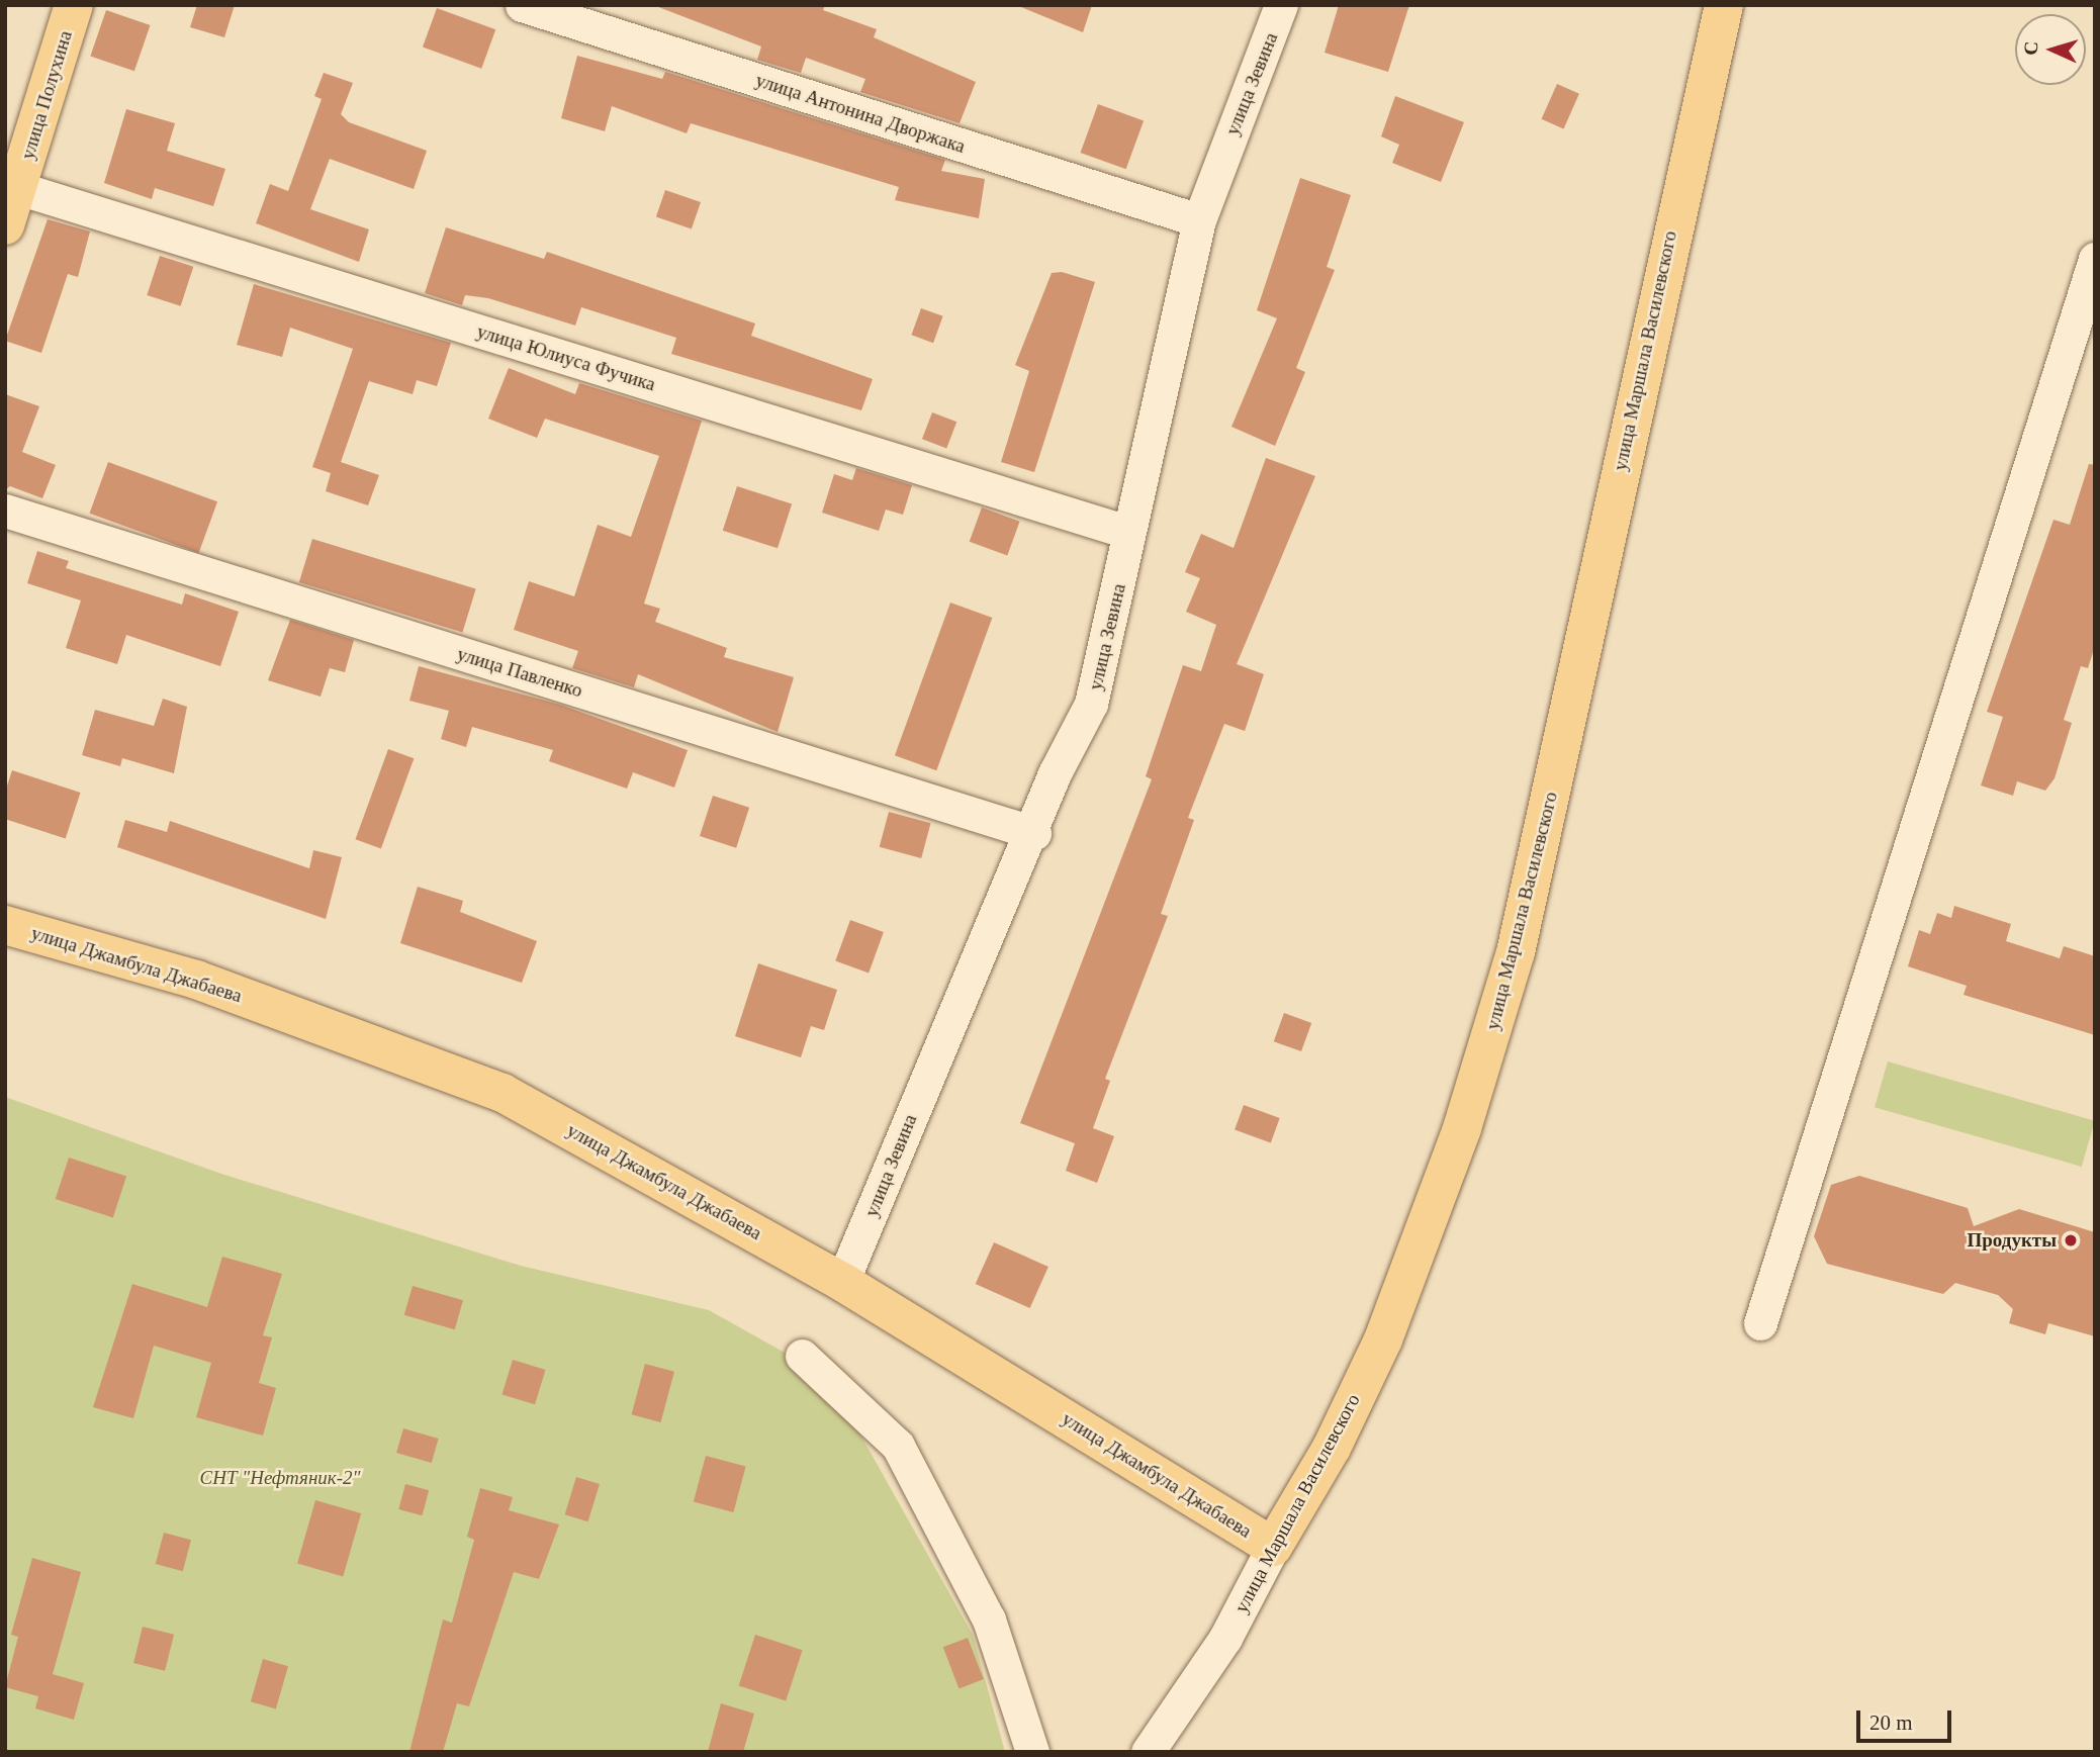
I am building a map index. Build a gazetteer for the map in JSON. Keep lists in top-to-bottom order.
{
  "streets": {
    "main road": ["улица Полухина", "улица Маршала Василевского", "улица Джамбула Джабаева"],
    "street": [
      "улица Зевина",
      "улица Антонина Дворжака",
      "улица Юлиуса Фучика",
      "улица Павленко"
    ]
  },
  "crossings": [
    ["улица Зевина", "улица Антонина Дворжака"],
    ["улица Зевина", "улица Юлиуса Фучика"],
    ["улица Зевина", "улица Павленко"],
    ["улица Зевина", "улица Джамбула Джабаева"],
    ["улица Полухина", "улица Юлиуса Фучика"],
    ["улица Маршала Василевского", "улица Джамбула Джабаева"]
  ],
  "parks": ["СНТ \"Нефтяник-2\""],
  "places": ["Продукты"],
  "scale_bar": "20 m",
  "north": "left"
}
